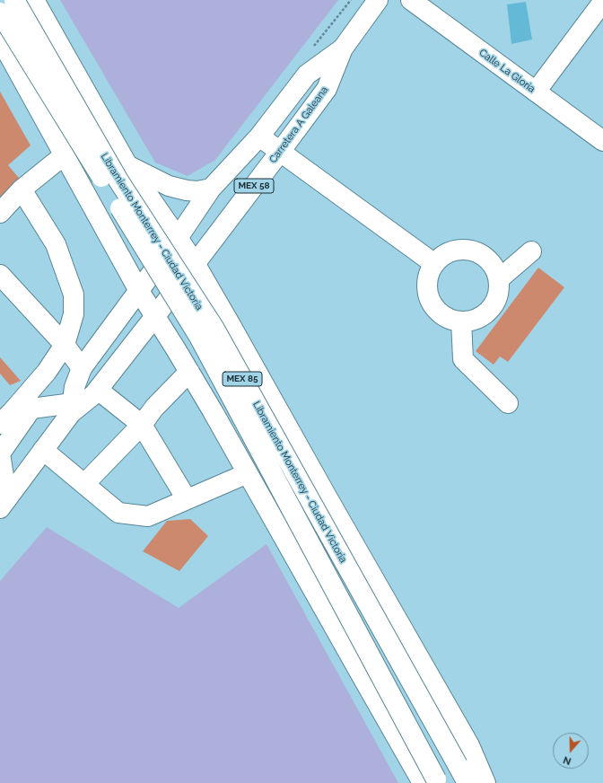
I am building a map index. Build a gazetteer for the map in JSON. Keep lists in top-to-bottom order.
{
  "streets": {
    "main road": [
      "Calle La Gloria",
      "Carretera A Galeana",
      "MEX 58",
      "Libramiento Monterrey - Ciudad Victoria",
      "MEX 85"
    ]
  },
  "north": "bottom"
}
